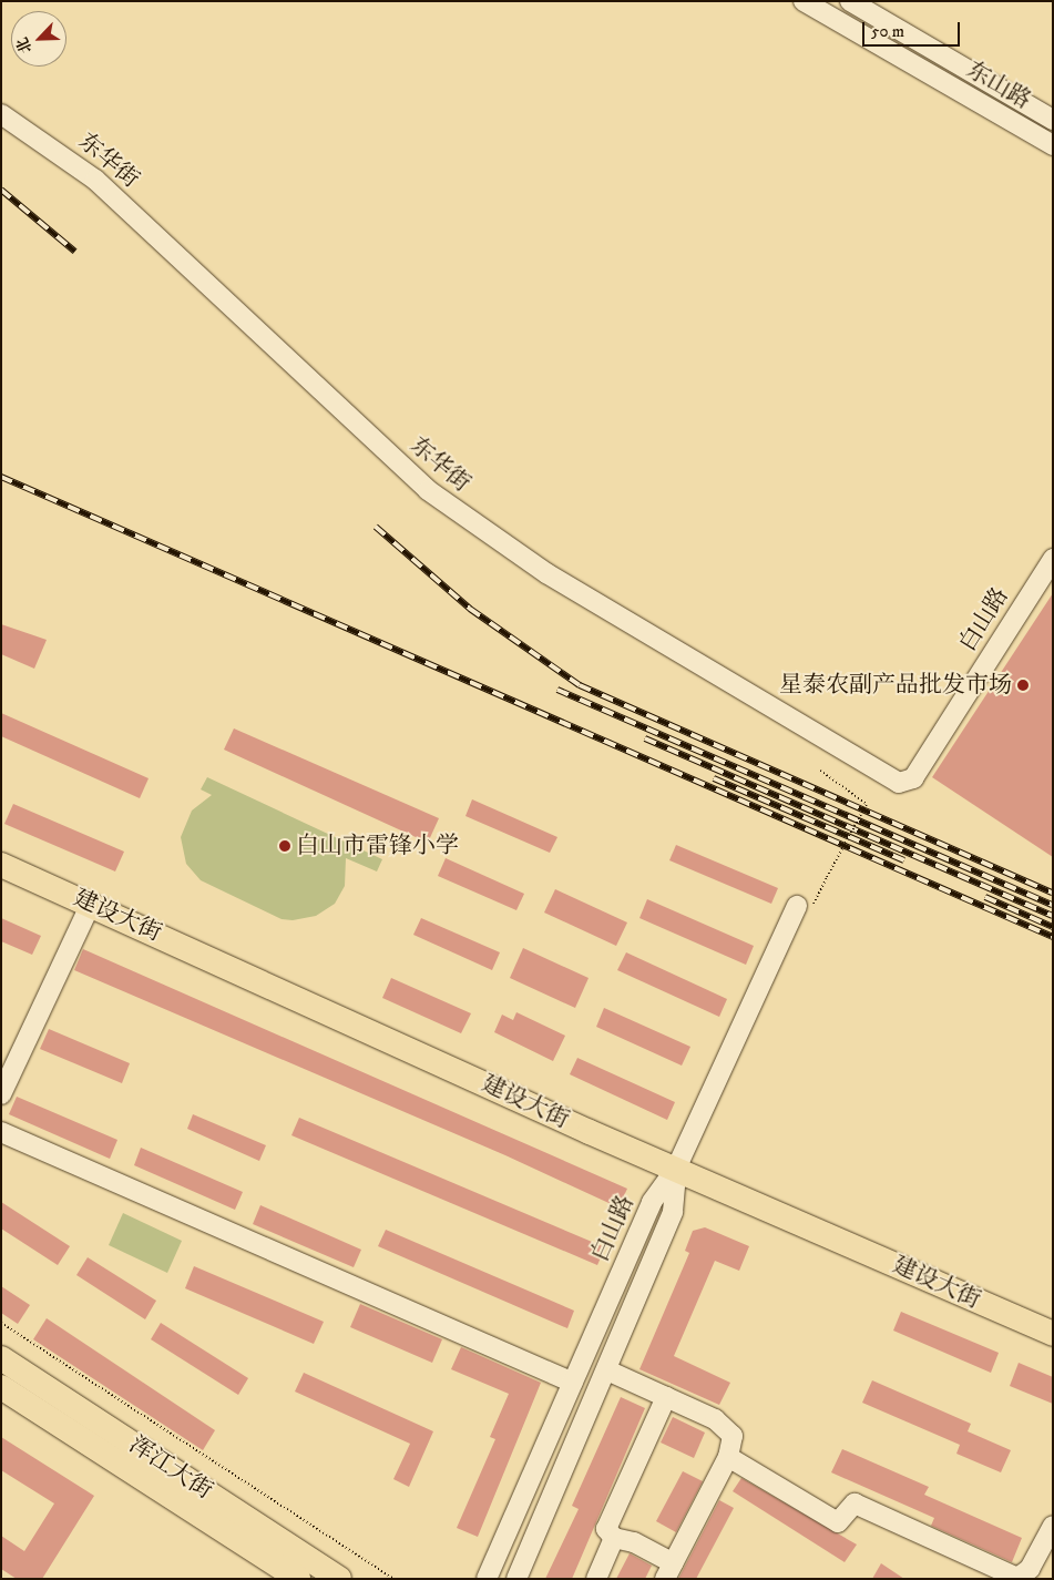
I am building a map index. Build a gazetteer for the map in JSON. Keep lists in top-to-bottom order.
{
  "streets": {
    "main road": ["建设大街", "浑江大街"],
    "street": ["东山路", "东华街", "白山路"]
  },
  "crossings": [
    ["东华街", "白山路"],
    ["白山路", "建设大街"]
  ],
  "places": ["星泰农副产品批发市场", "白山市雷锋小学"],
  "scale_bar": "50 m",
  "north": "bottom left"
}
